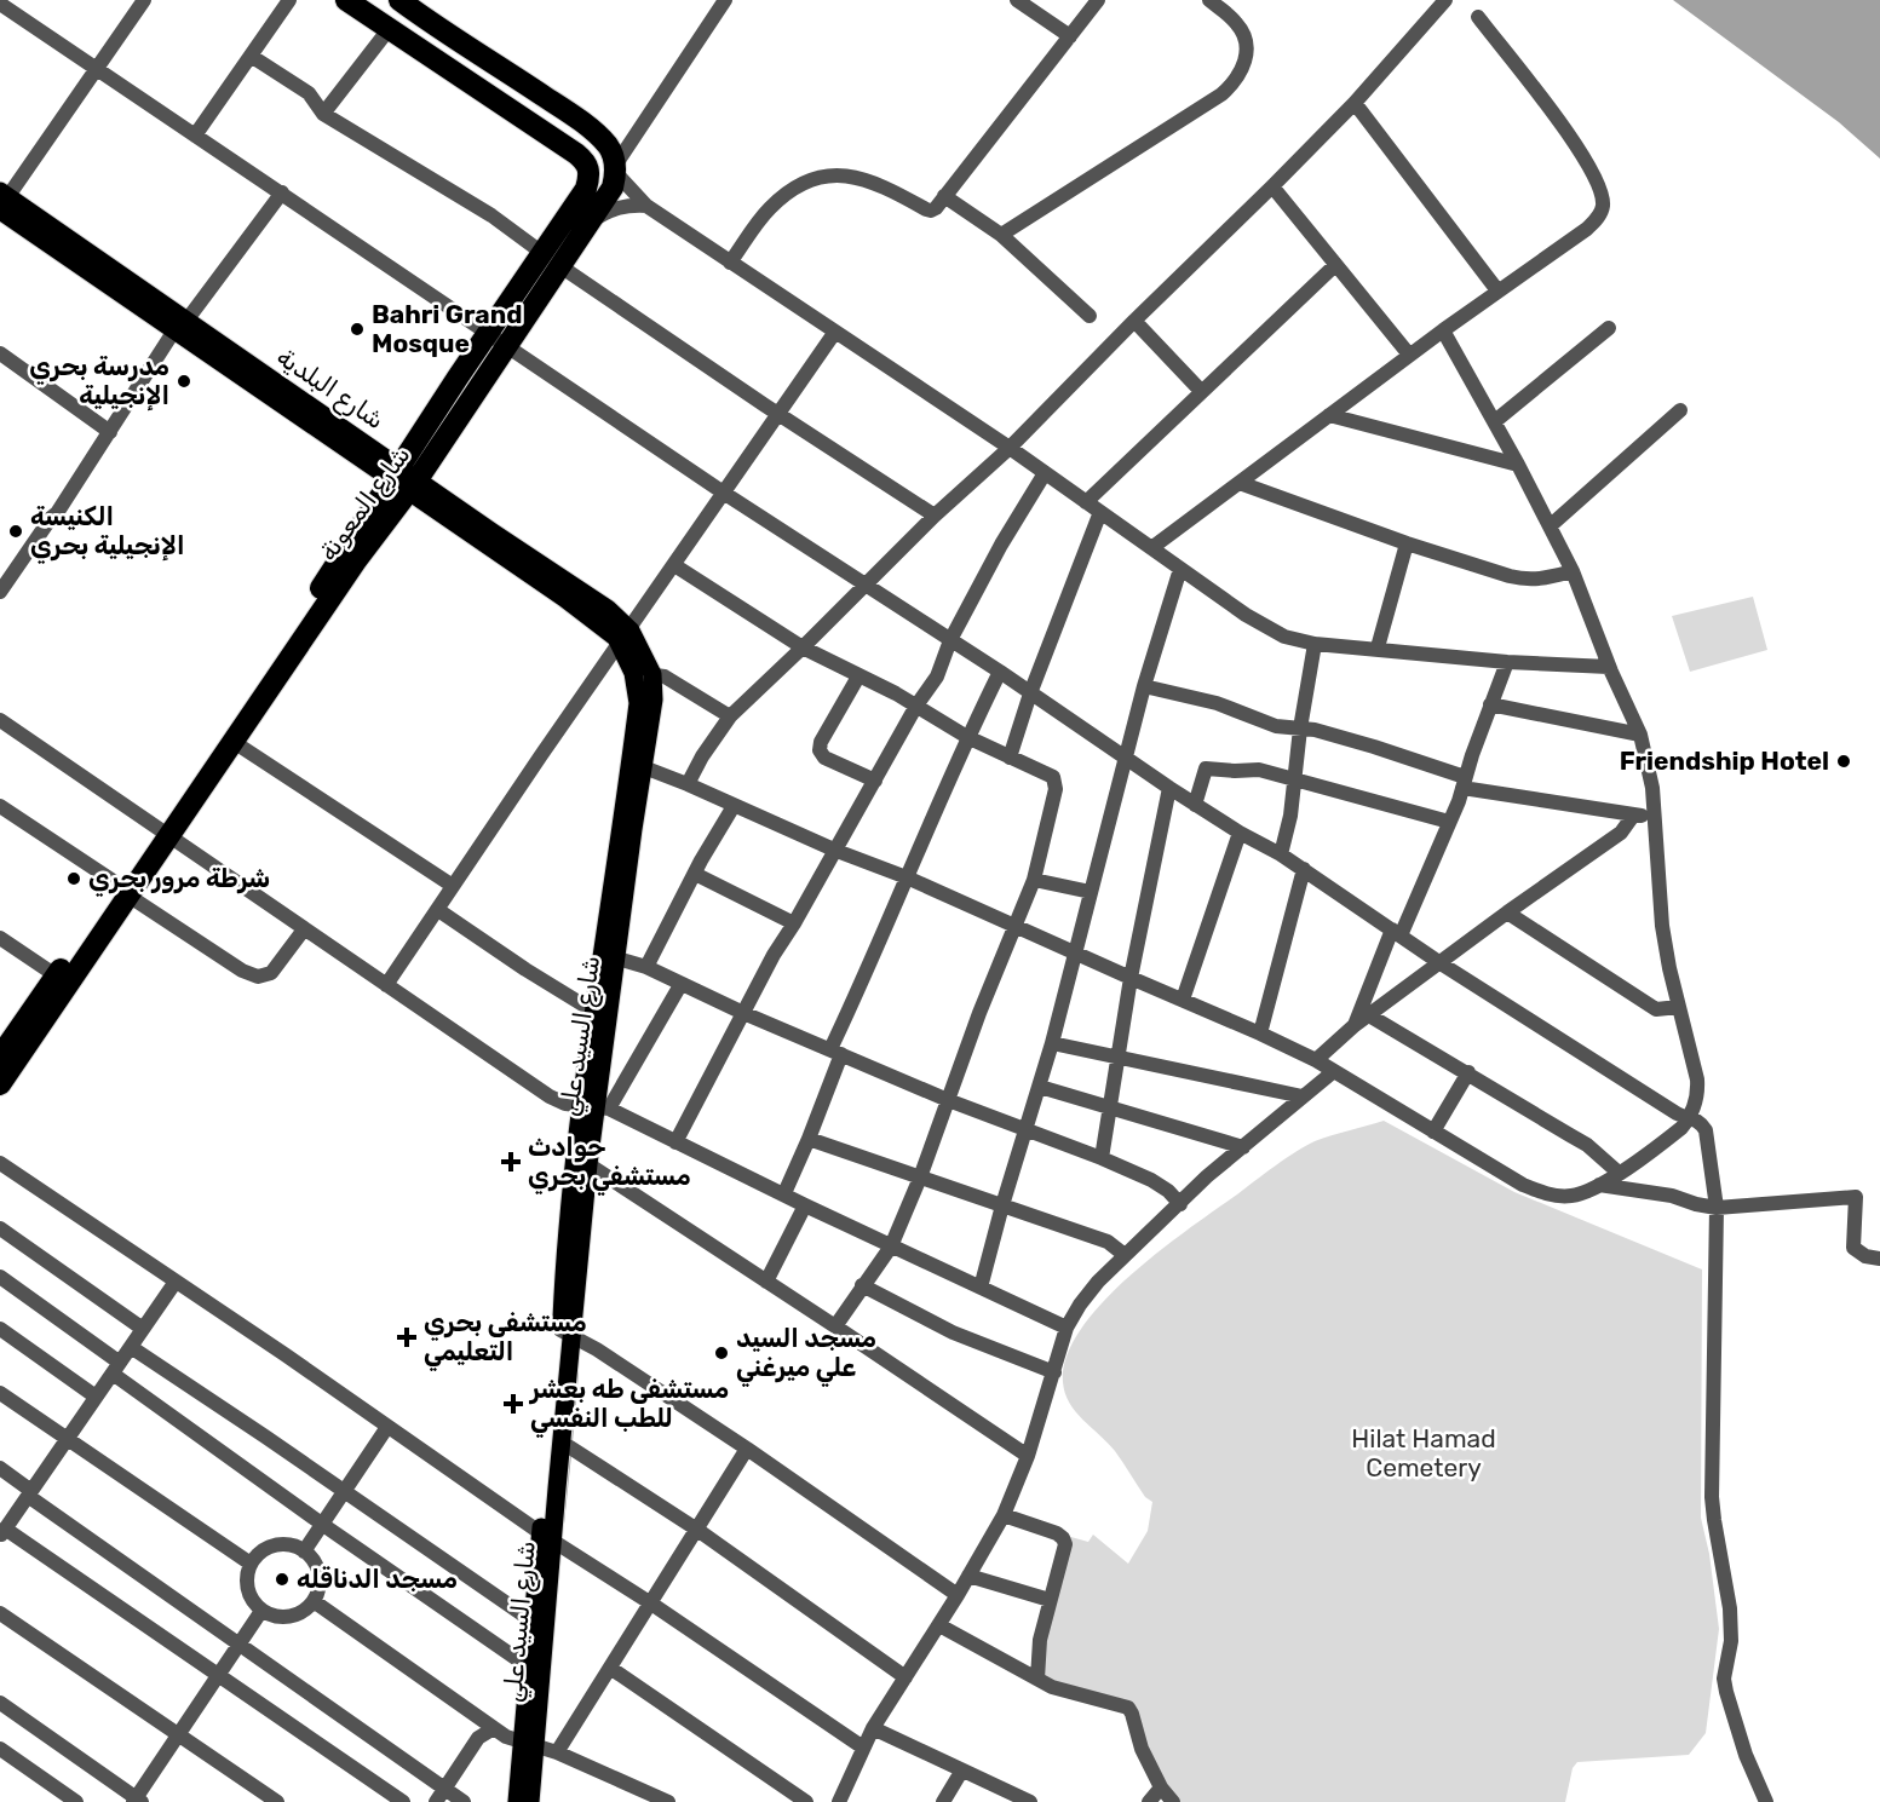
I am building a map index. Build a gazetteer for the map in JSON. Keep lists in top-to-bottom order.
{
  "streets": {
    "highway": ["شارع المعونة"],
    "main road": ["شارع البلدية", "شارع السيد علي"]
  },
  "crossings": [
    ["شارع البلدية", "شارع المعونة"],
    ["شارع البلدية", "شارع السيد علي"]
  ],
  "parks": ["Hilat Hamad Cemetery"],
  "places": {
    "other": [
      "Bahri Grand Mosque",
      "مدرسة بحري الإنجيلية",
      "الكنيسة الإنجيلية بحري",
      "Friendship Hotel",
      "شرطة مرور بحري",
      "مسجد السيد علي ميرغني",
      "مسجد الدناقله"
    ],
    "health": ["حوادث مستشفي بحري", "مستشفى بحري التعليمي", "مستشفى طه بعشر للطب النفسي"]
  }
}
